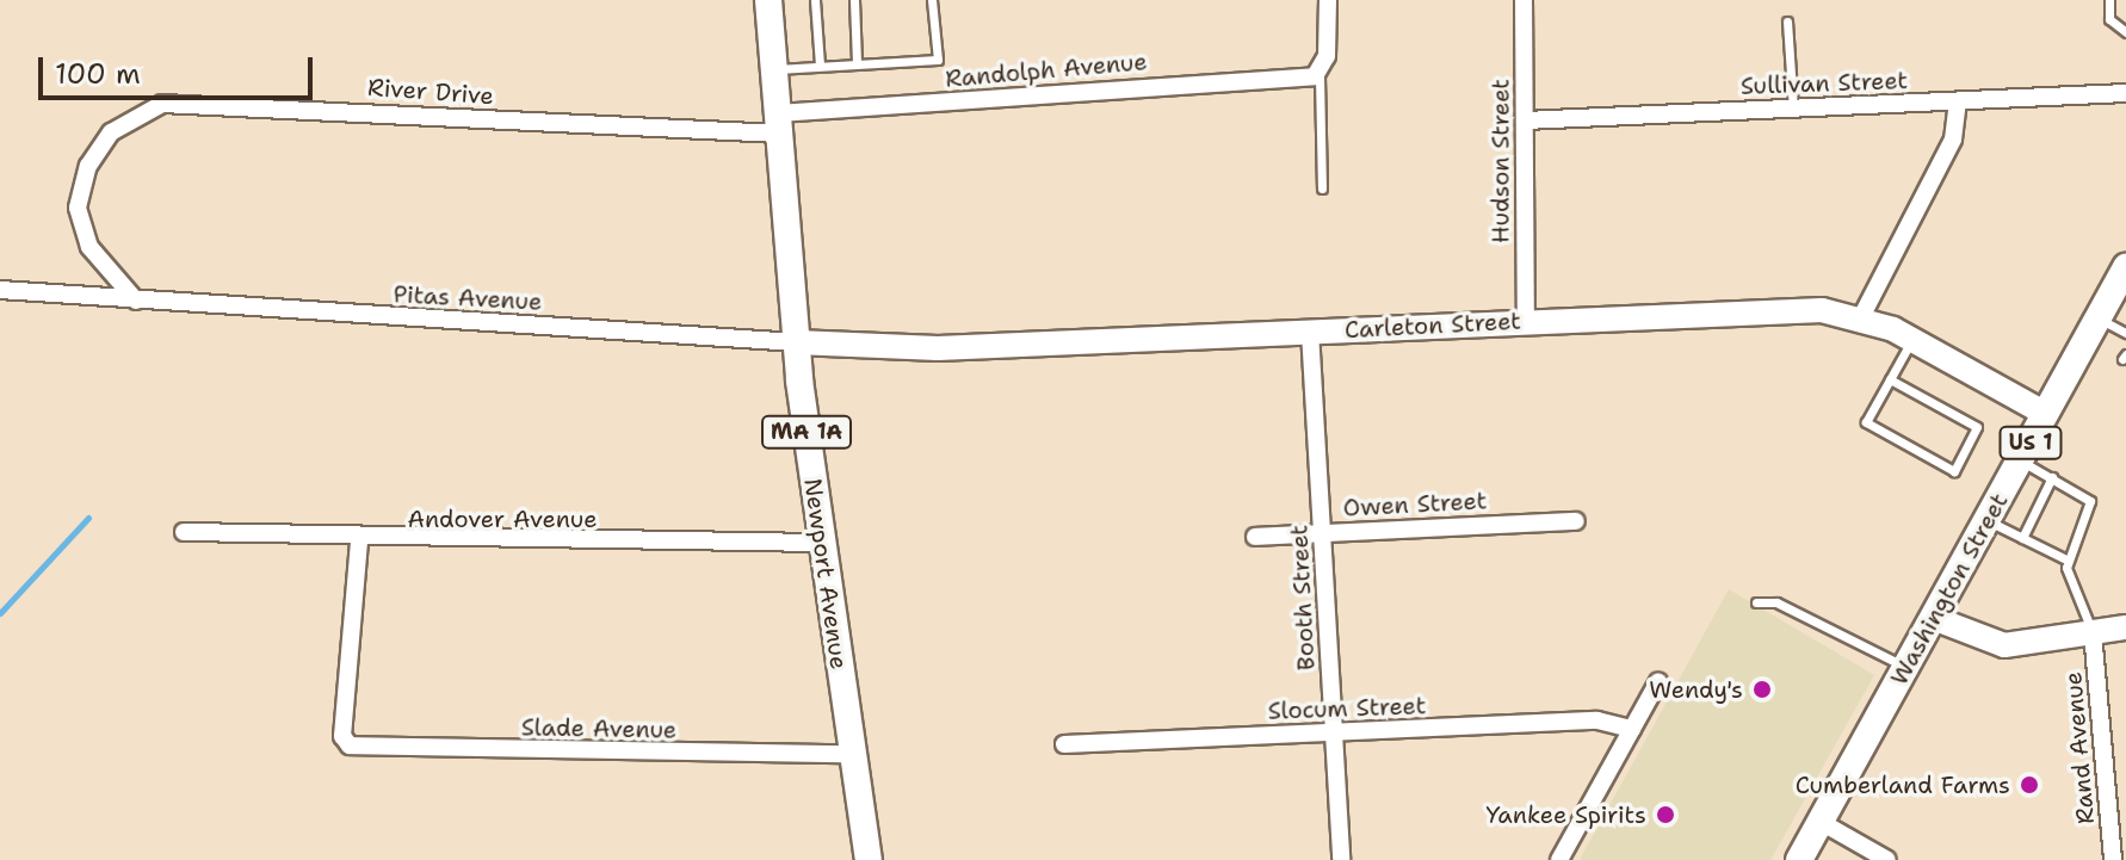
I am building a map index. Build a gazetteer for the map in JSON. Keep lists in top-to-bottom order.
{
  "streets": {
    "main road": [
      "MA 1A",
      "US 1",
      "Newport Avenue",
      "Washington Street"
    ],
    "street": [
      "Randolph Avenue",
      "Sullivan Street",
      "River Drive",
      "Hudson Street",
      "Pitas Avenue",
      "Carleton Street",
      "Owen Street",
      "Andover Avenue",
      "Booth Street",
      "Slocum Street",
      "Slade Avenue",
      "Rand Avenue"
    ]
  },
  "crossings": [
    ["Randolph Avenue", "River Drive"],
    ["Randolph Avenue", "Newport Avenue"],
    ["Sullivan Street", "Hudson Street"],
    ["River Drive", "Pitas Avenue"],
    ["River Drive", "Newport Avenue"],
    ["Hudson Street", "Carleton Street"],
    ["Pitas Avenue", "Carleton Street"],
    ["Pitas Avenue", "Newport Avenue"],
    ["Carleton Street", "Newport Avenue"],
    ["Carleton Street", "Washington Street"],
    ["Carleton Street", "Booth Street"],
    ["Owen Street", "Booth Street"],
    ["Andover Avenue", "Newport Avenue"],
    ["Andover Avenue", "Slade Avenue"],
    ["Newport Avenue", "Slade Avenue"],
    ["Booth Street", "Slocum Street"]
  ],
  "places": ["Wendy's", "Cumberland Farms", "Yankee Spirits"],
  "scale_bar": "100 m"
}
